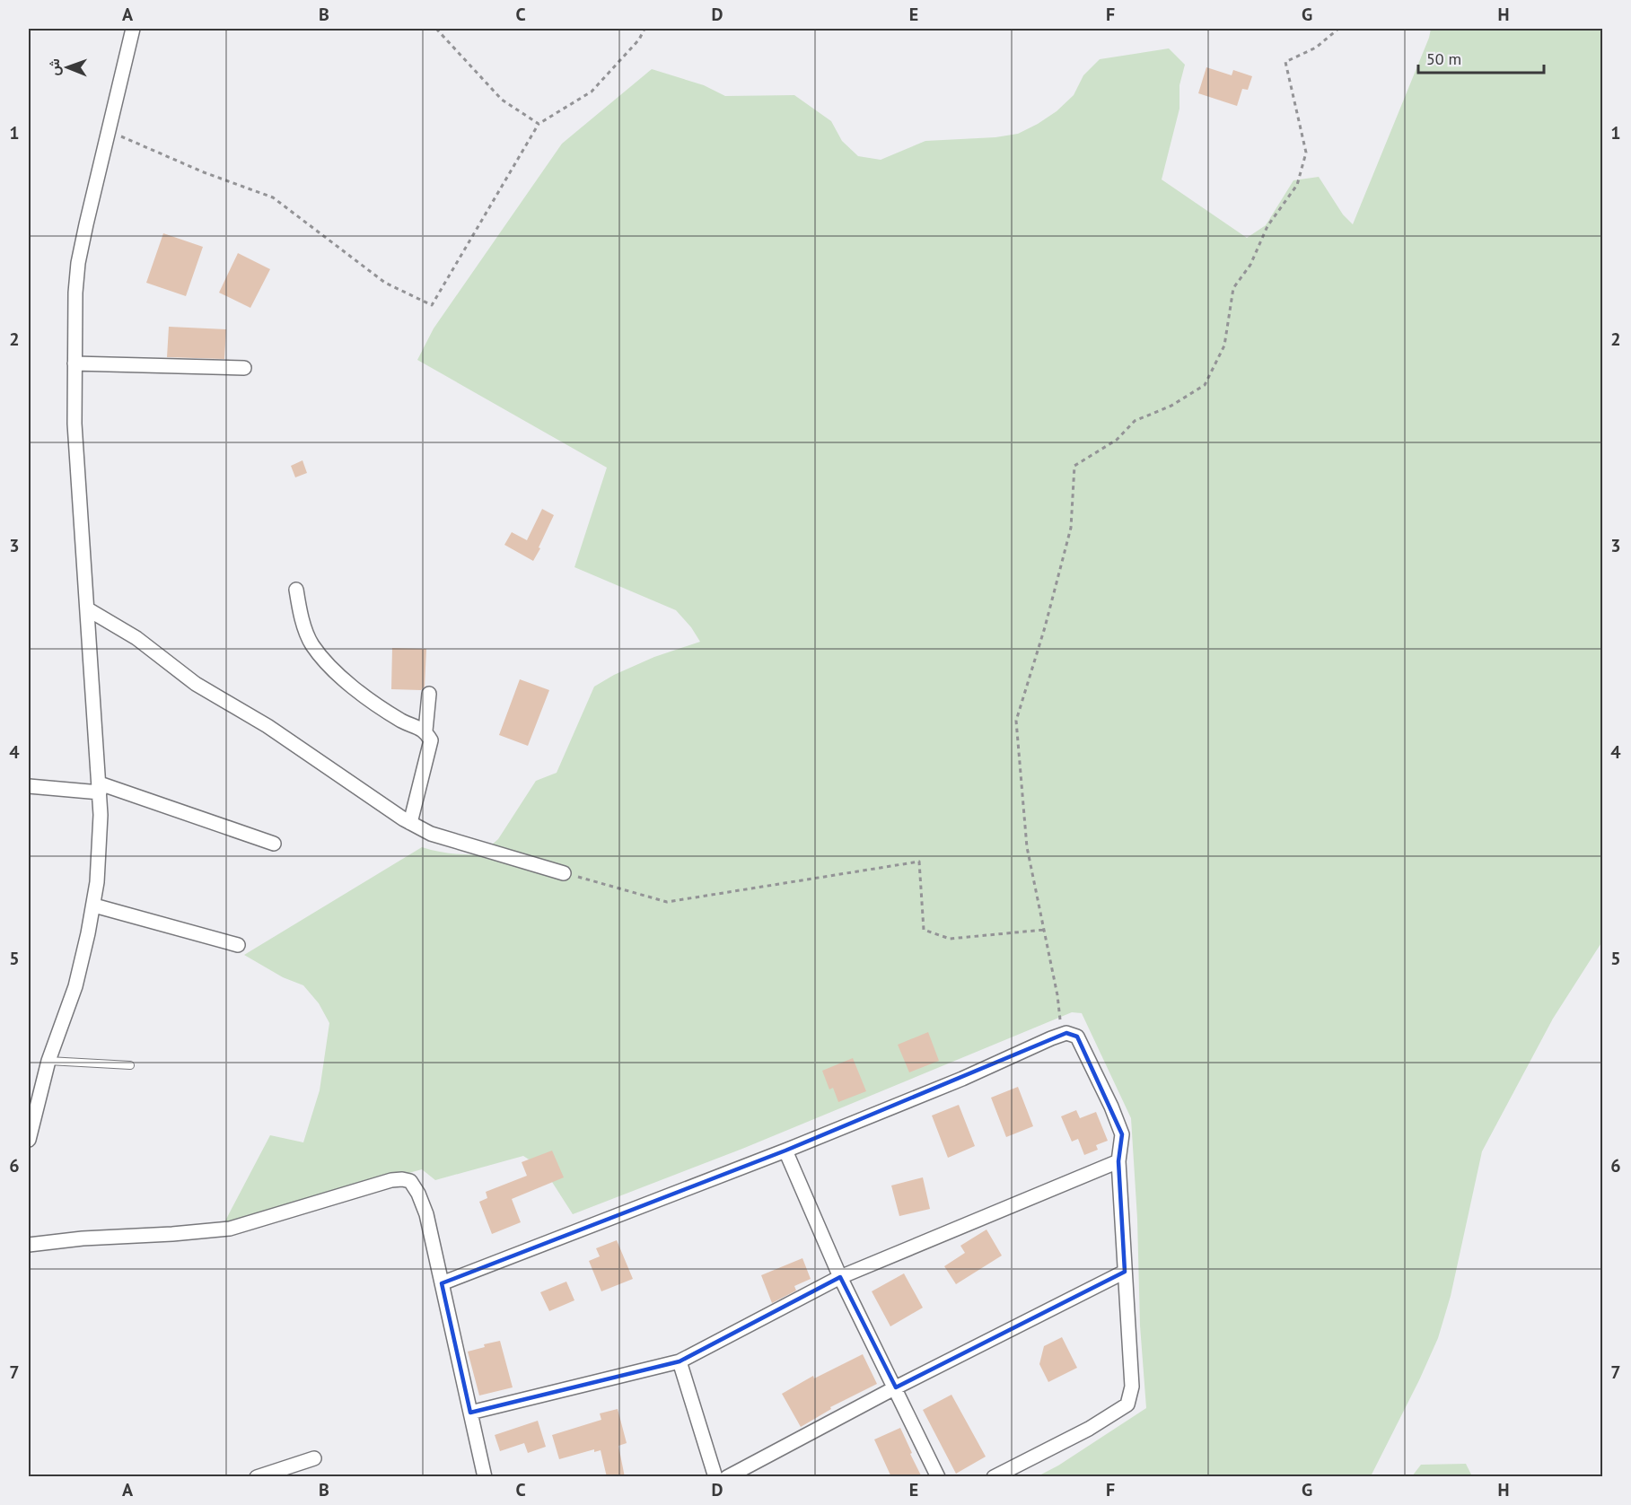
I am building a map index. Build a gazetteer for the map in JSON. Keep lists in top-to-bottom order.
{
  "scale_bar": "50 m",
  "north": "left",
  "grid": {
    "columns": [
      "A",
      "B",
      "C",
      "D",
      "E",
      "F",
      "G",
      "H"
    ],
    "rows": [
      "1",
      "2",
      "3",
      "4",
      "5",
      "6",
      "7"
    ]
  }
}
